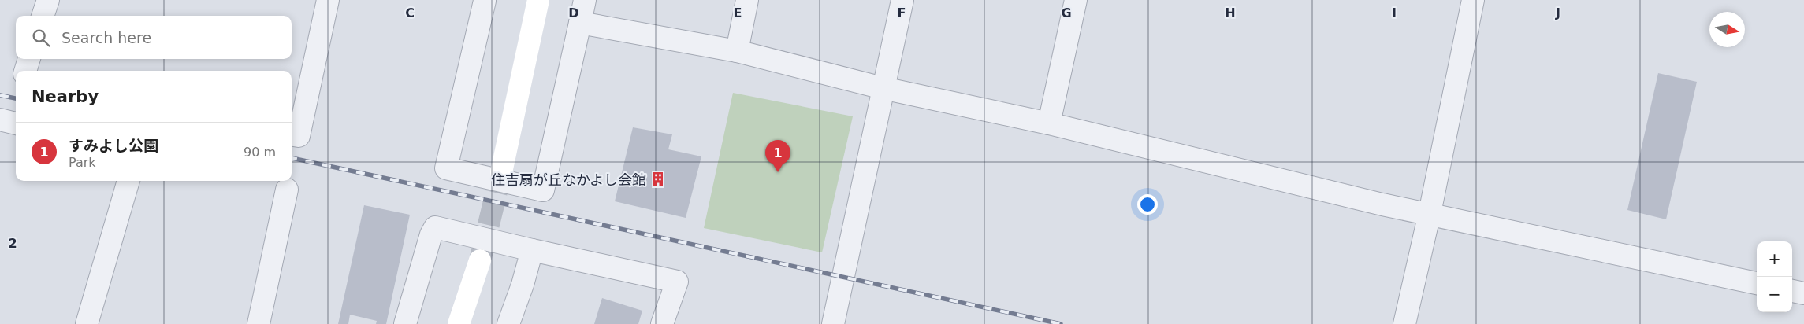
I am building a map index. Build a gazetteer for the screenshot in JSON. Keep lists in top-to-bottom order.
{
  "places": {
    "building": ["住吉扇が丘なかよし会館"]
  },
  "north": "right",
  "page": {
    "search": "Search here",
    "heading": "Nearby",
    "list": [
      {
        "mark": "1",
        "name": "すみよし公園",
        "note": "Park",
        "value": "90 m"
      }
    ],
    "pins": "1",
    "map_buttons": ["+", "−"]
  },
  "grid": {
    "columns": [
      "C",
      "D",
      "E",
      "F",
      "G",
      "H",
      "I",
      "J"
    ],
    "rows": ["2"]
  }
}
